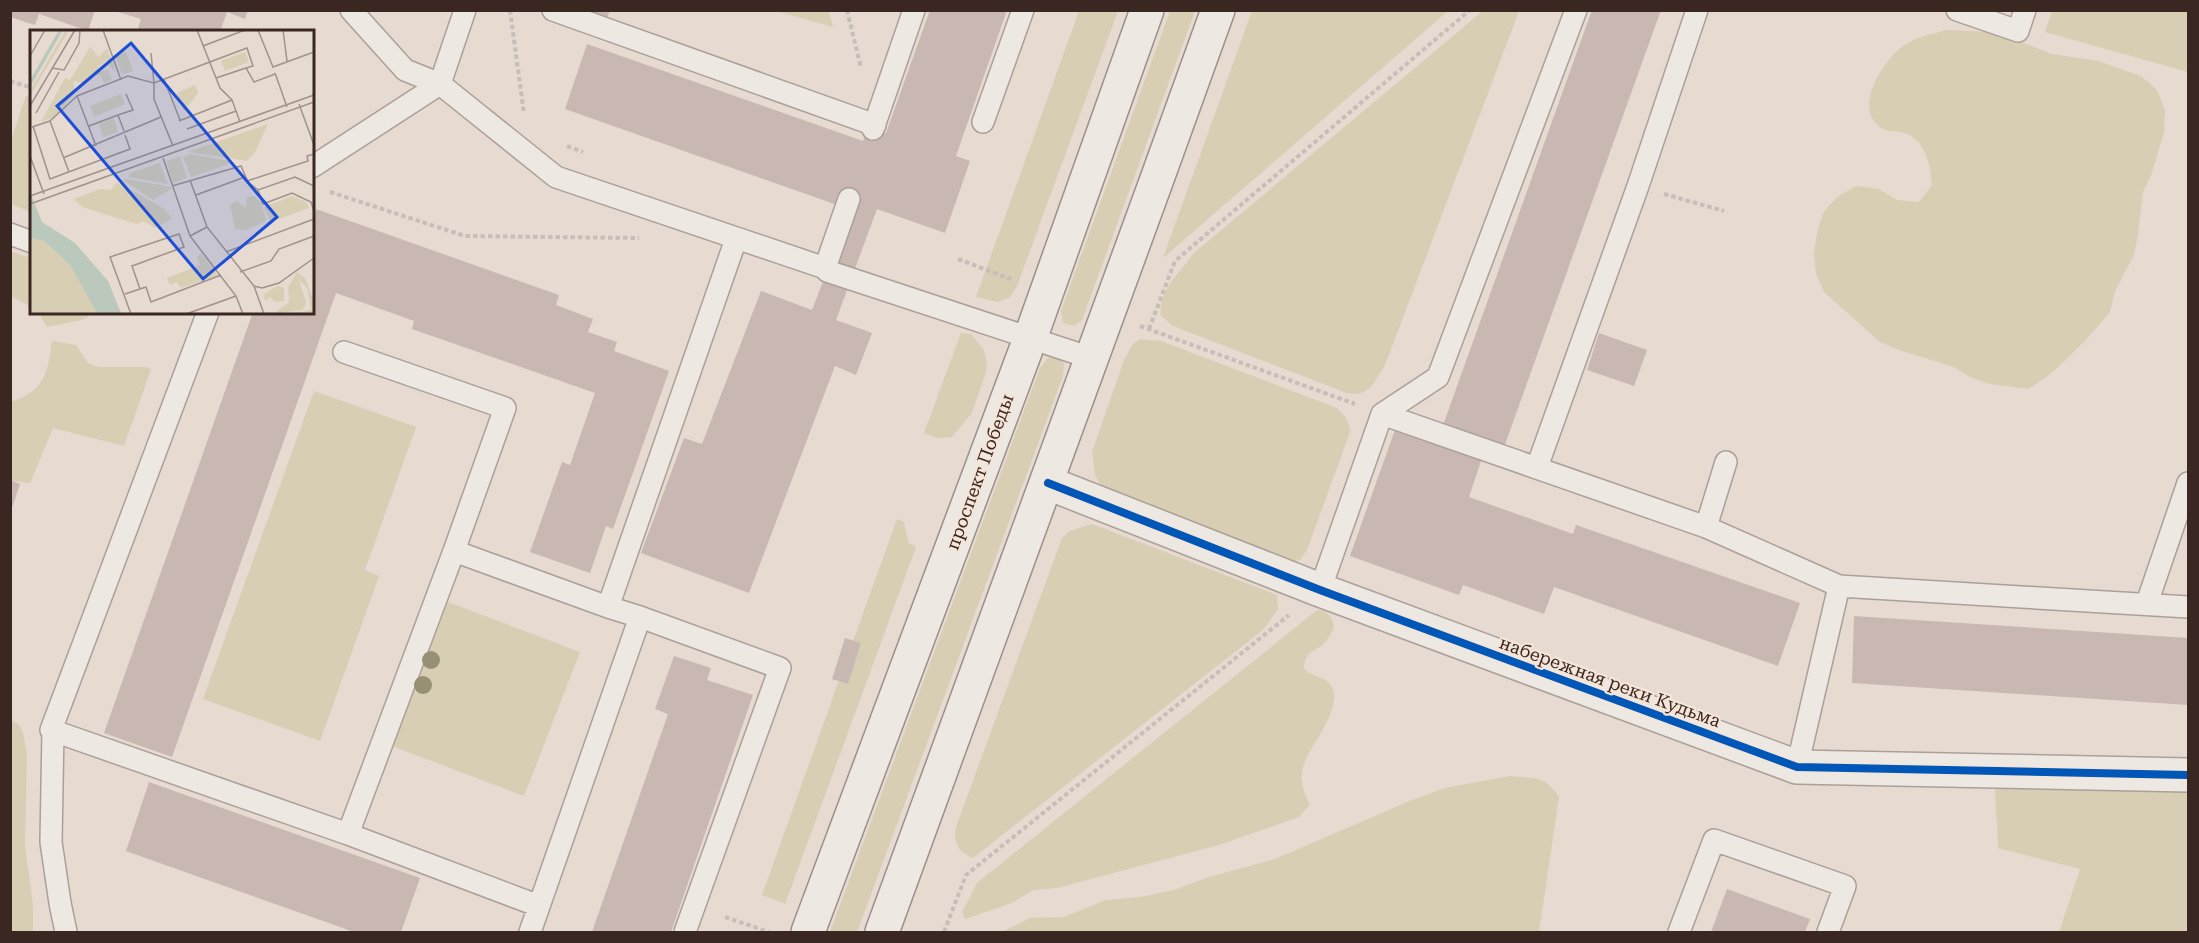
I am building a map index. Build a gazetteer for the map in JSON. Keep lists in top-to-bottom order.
{
  "streets": {
    "main road": ["проспект Победы", "набережная реки Кудьма"]
  }
}
